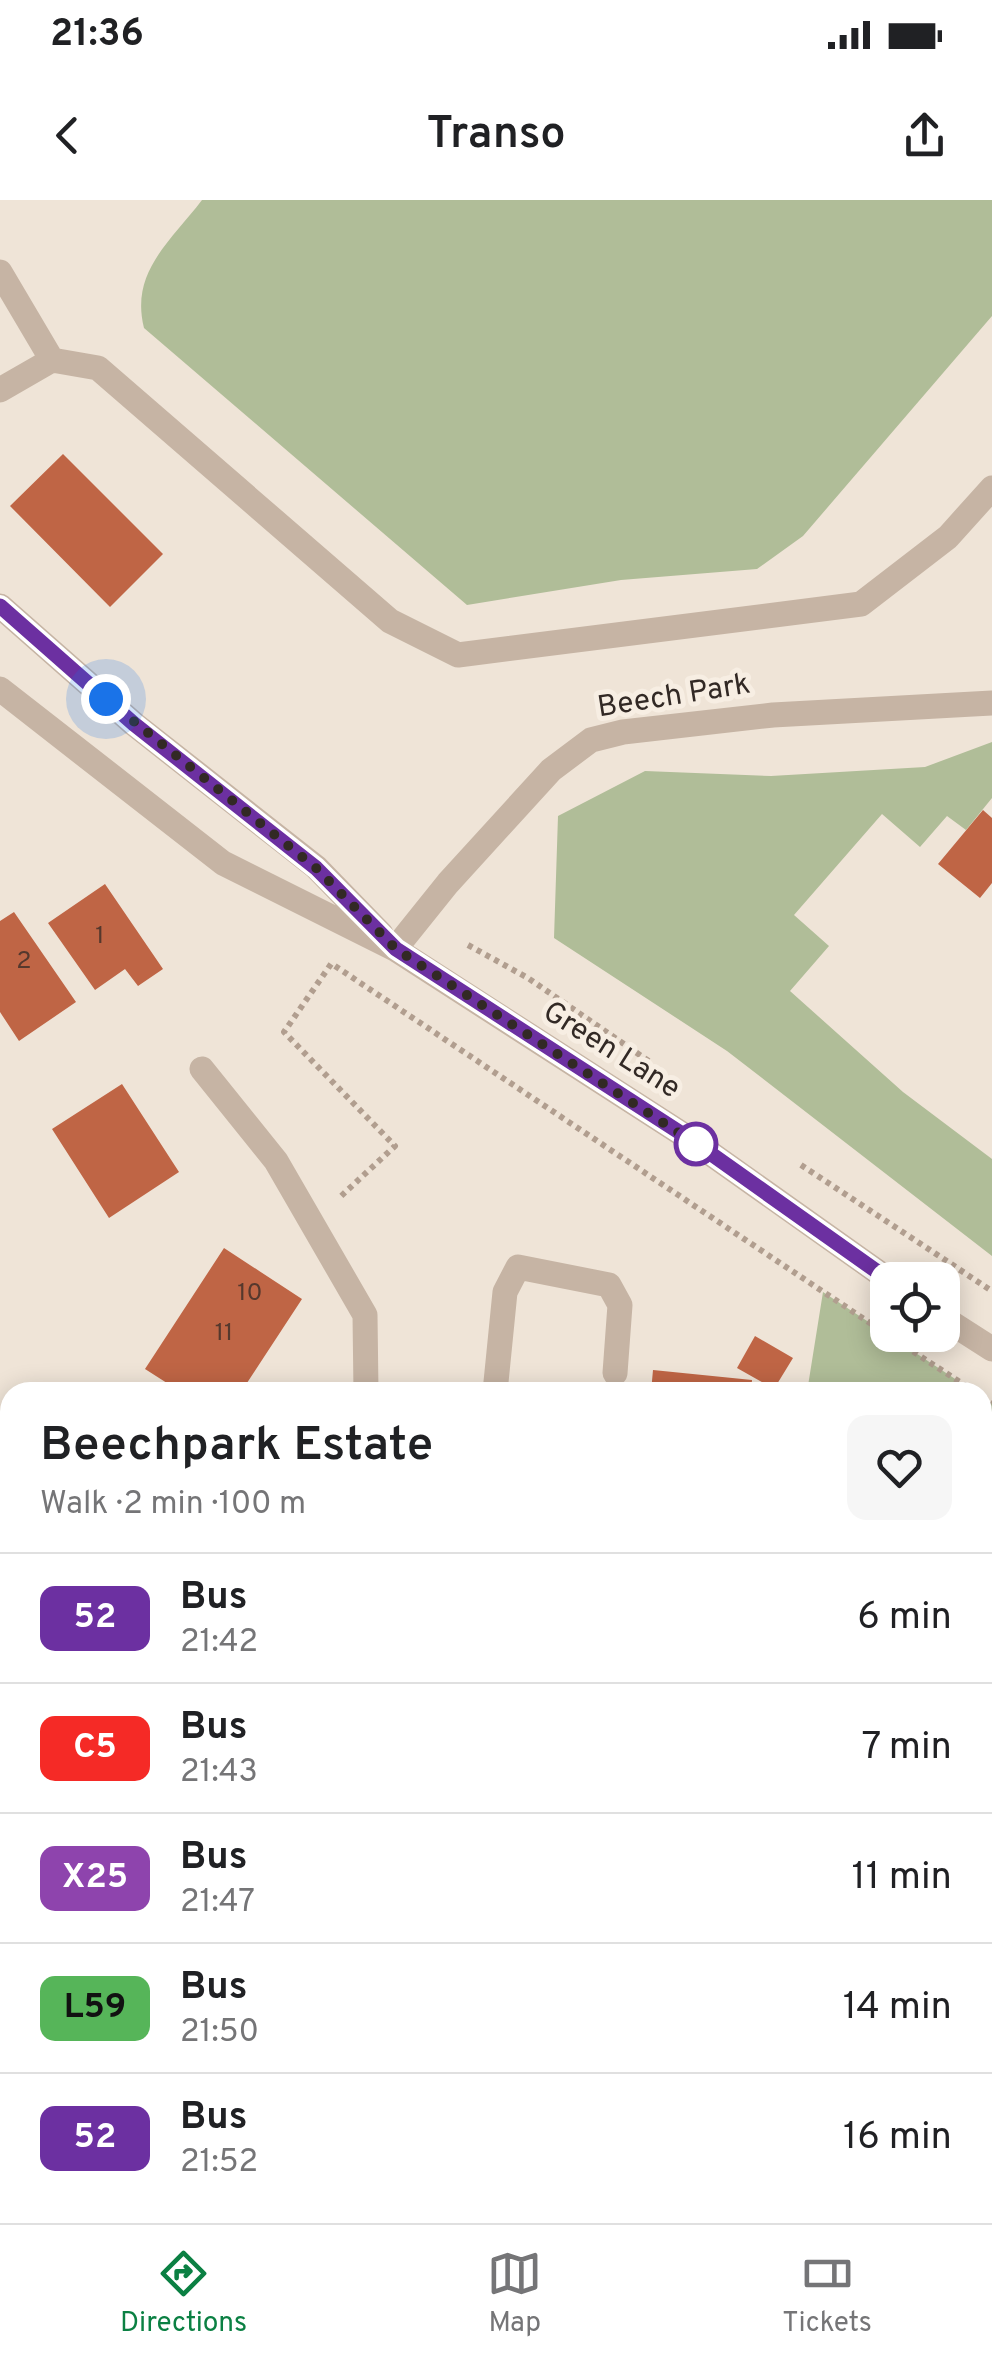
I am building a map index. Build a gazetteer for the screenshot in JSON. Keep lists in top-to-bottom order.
{
  "streets": {
    "street": ["Beech Park", "Green Lane"]
  },
  "crossings": [
    ["Beech Park", "Green Lane"]
  ],
  "lines": ["bus line 52"],
  "house_numbers": [
    "1",
    "2",
    "10",
    "11"
  ],
  "page": {
    "status": "21:36",
    "header": "Transo",
    "heading": ["Beechpark Estate", "Walk · 2 min · 100 m"],
    "list": [
      {
        "mark": "52",
        "name": "Bus",
        "note": "21:42",
        "value": "6 min"
      },
      {
        "mark": "C5",
        "name": "Bus",
        "note": "21:43",
        "value": "7 min"
      },
      {
        "mark": "X25",
        "name": "Bus",
        "note": "21:47",
        "value": "11 min"
      },
      {
        "mark": "L59",
        "name": "Bus",
        "note": "21:50",
        "value": "14 min"
      },
      {
        "mark": "52",
        "name": "Bus",
        "note": "21:52",
        "value": "16 min"
      }
    ],
    "tabs": ["Directions", "Map", "Tickets"]
  }
}
